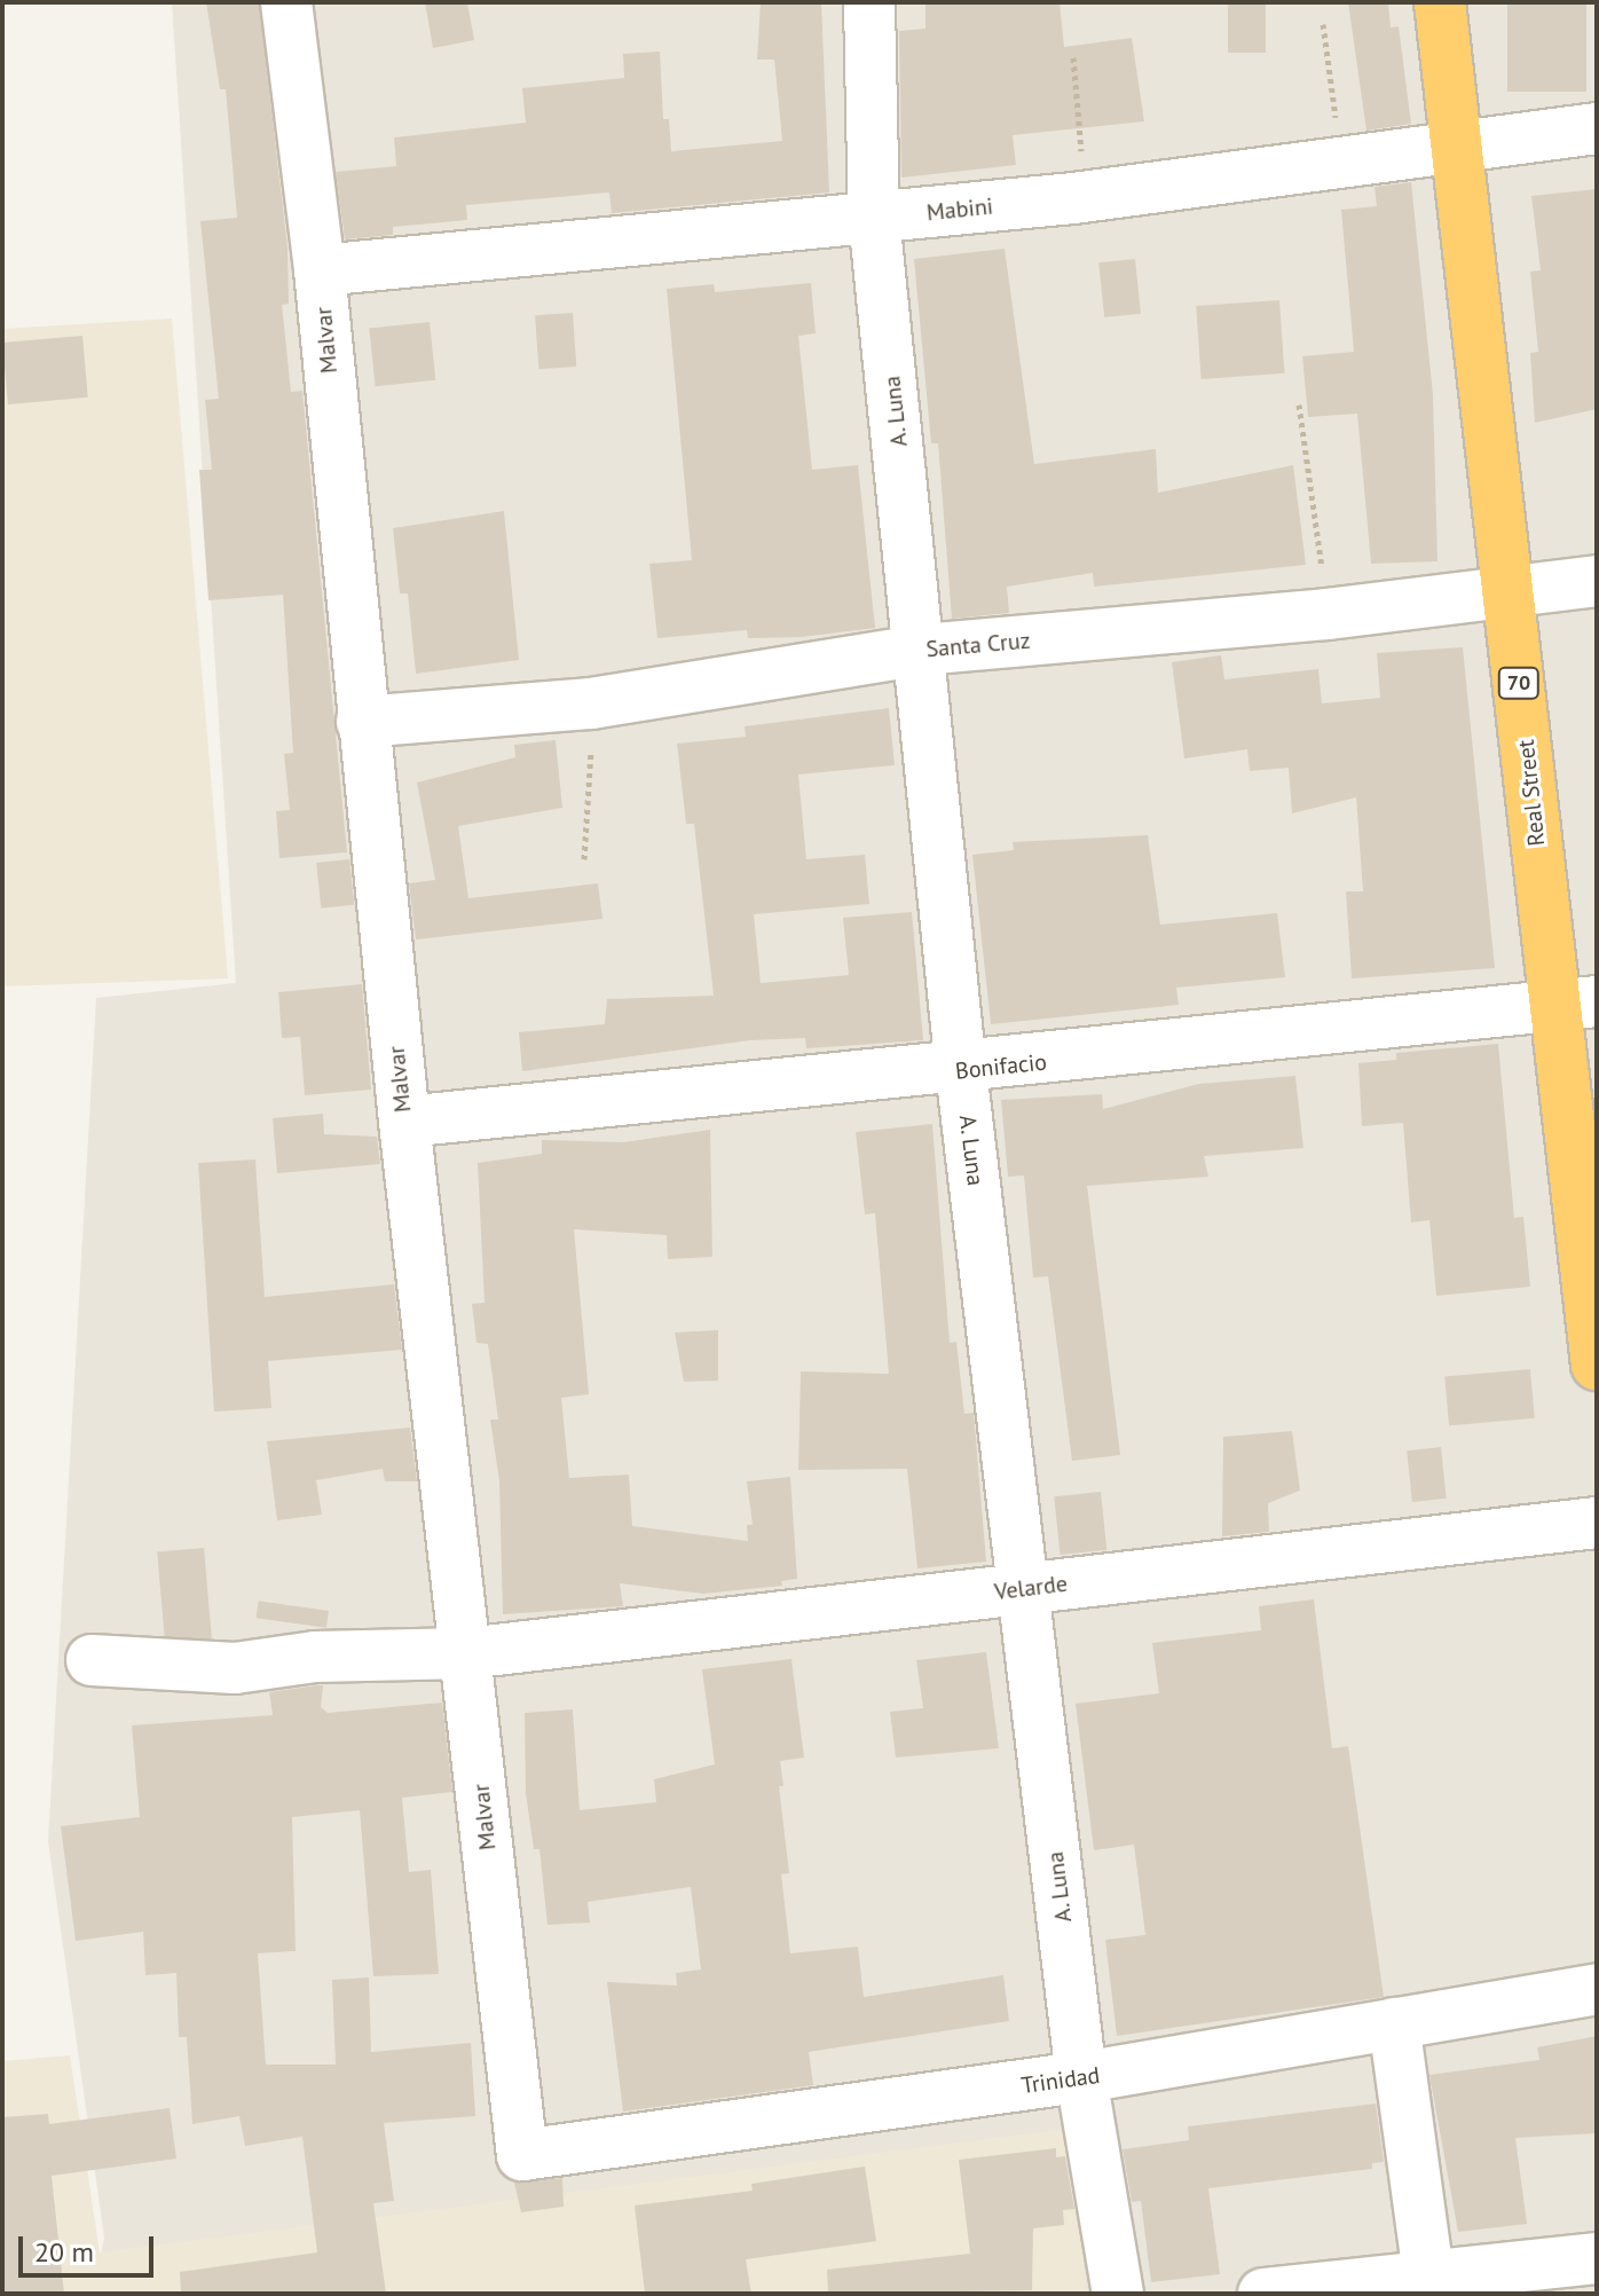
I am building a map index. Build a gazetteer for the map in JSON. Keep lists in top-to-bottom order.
{
  "streets": {
    "highway": ["70", "Real Street"],
    "street": [
      "Mabini",
      "Malvar",
      "A. Luna",
      "Santa Cruz",
      "Bonifacio",
      "Velarde",
      "Trinidad"
    ]
  },
  "crossings": [
    ["Mabini", "Malvar"],
    ["Mabini", "A. Luna"],
    ["Mabini", "Real Street"],
    ["Malvar", "Santa Cruz"],
    ["Malvar", "Bonifacio"],
    ["Malvar", "Velarde"],
    ["Malvar", "Trinidad"],
    ["A. Luna", "Santa Cruz"],
    ["A. Luna", "Bonifacio"],
    ["A. Luna", "Velarde"],
    ["A. Luna", "Trinidad"],
    ["Santa Cruz", "Real Street"],
    ["Real Street", "Bonifacio"]
  ],
  "scale_bar": "20 m"
}
